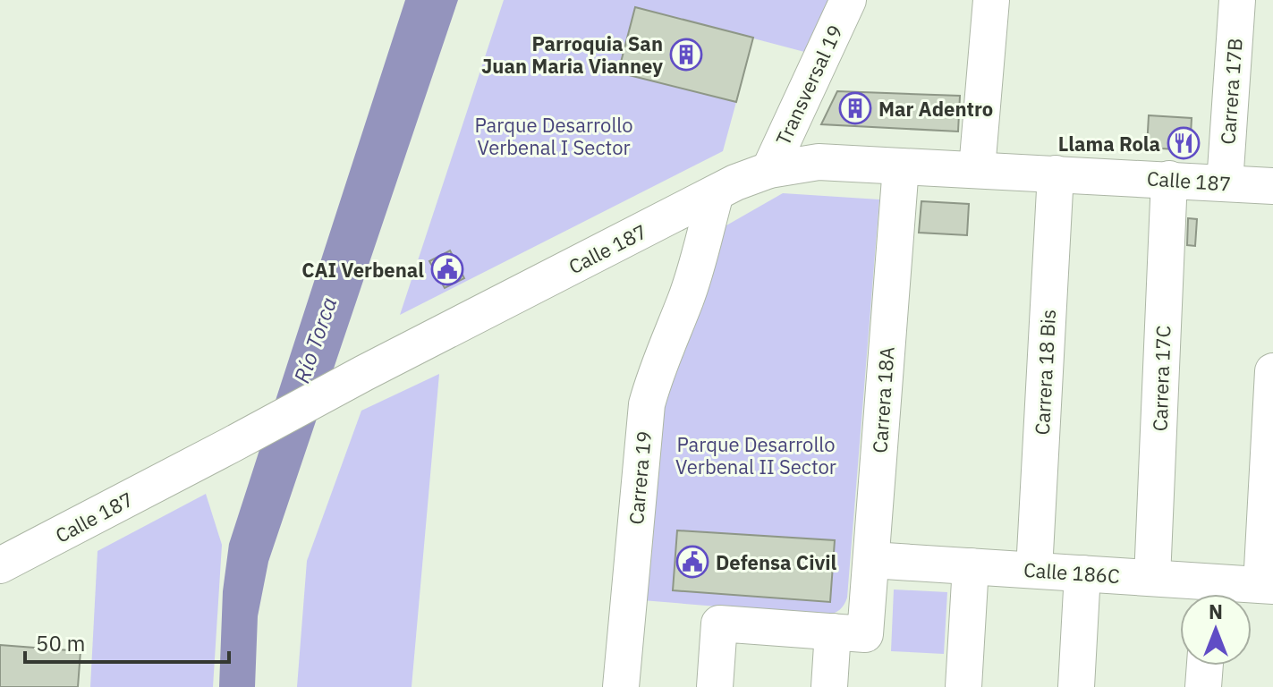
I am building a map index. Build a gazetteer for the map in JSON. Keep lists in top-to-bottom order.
{
  "streets": {
    "street": [
      "Transversal 19",
      "Carrera 17B",
      "Calle 187",
      "Carrera 18 Bis",
      "Carrera 17C",
      "Carrera 18A",
      "Carrera 19",
      "Calle 186C"
    ]
  },
  "crossings": [
    ["Transversal 19", "Calle 187"],
    ["Carrera 17B", "Calle 187"],
    ["Calle 187", "Carrera 18 Bis"],
    ["Calle 187", "Carrera 17C"],
    ["Calle 187", "Carrera 18A"],
    ["Calle 187", "Carrera 19"],
    ["Carrera 18 Bis", "Calle 186C"],
    ["Carrera 17C", "Calle 186C"],
    ["Carrera 18A", "Calle 186C"]
  ],
  "water": ["Río Torca"],
  "parks": ["Parque Desarrollo Verbenal I Sector", "Parque Desarrollo Verbenal II Sector"],
  "places": {
    "building": ["Parroquia San Juan Maria Vianney", "Mar Adentro"],
    "restaurant": ["Llama Rola"],
    "public building": ["CAI Verbenal", "Defensa Civil"]
  },
  "scale_bar": "50 m",
  "north": "top"
}
